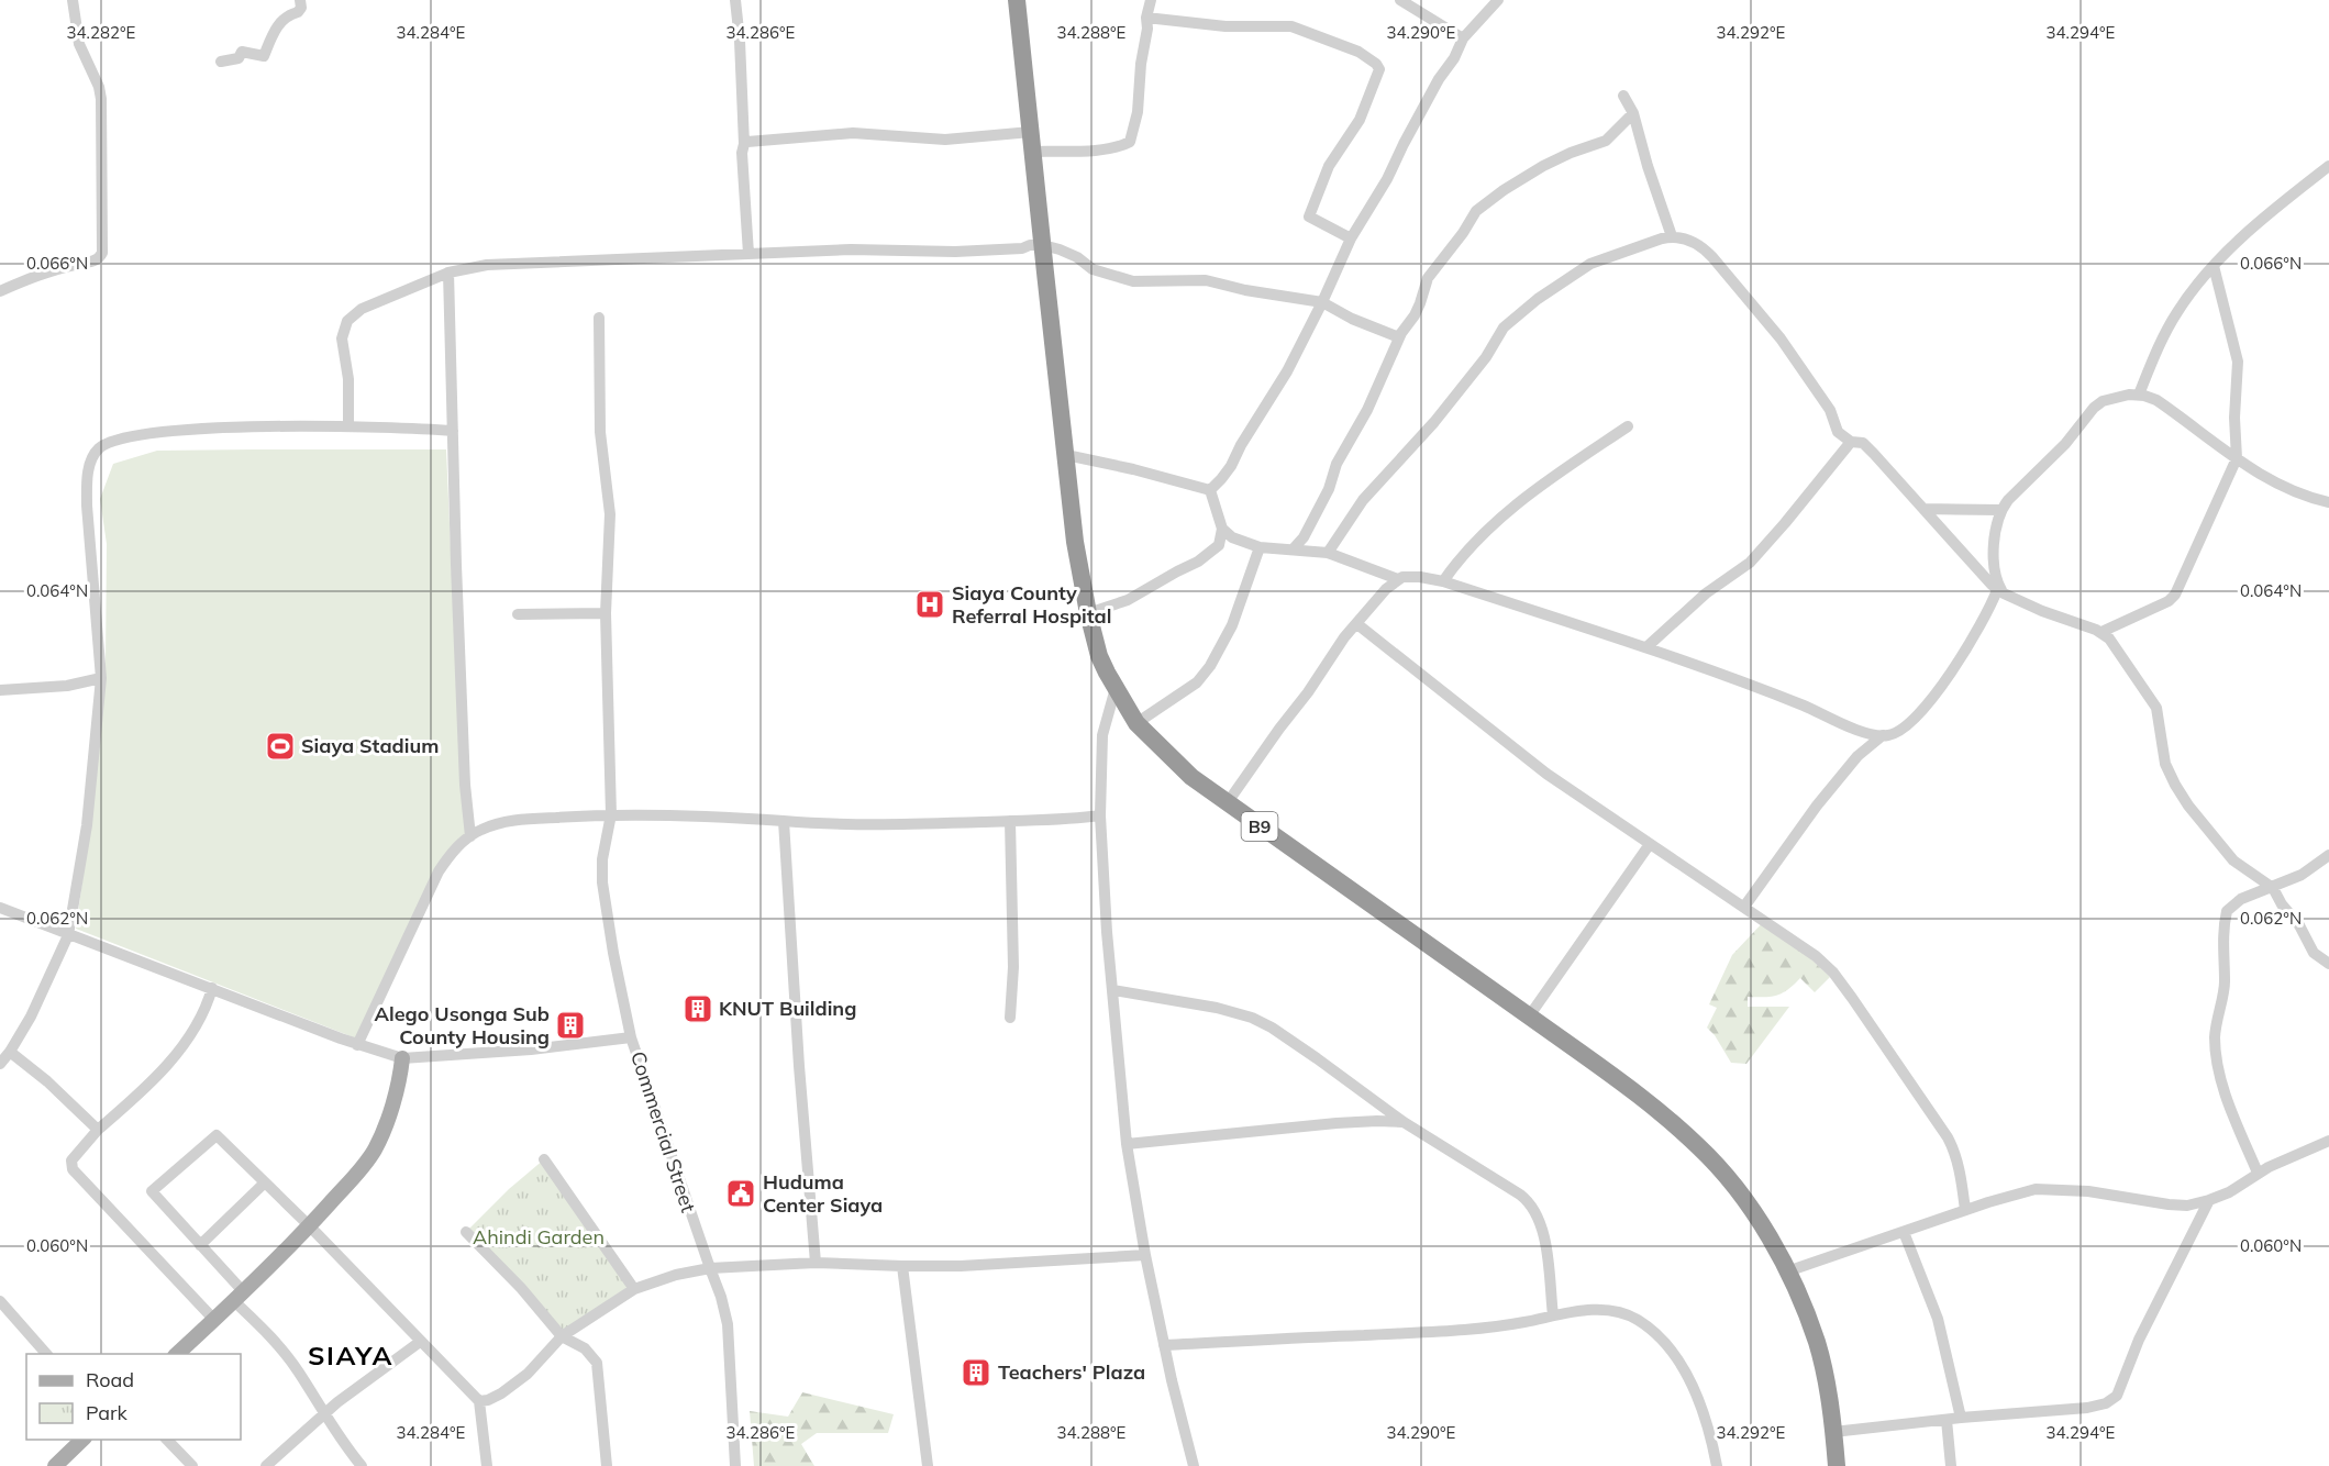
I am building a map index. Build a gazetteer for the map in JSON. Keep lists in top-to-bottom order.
{
  "streets": {
    "highway": ["B9"],
    "street": ["Commercial Street"]
  },
  "districts": ["SIAYA"],
  "parks": ["Ahindi Garden"],
  "places": {
    "hospital": ["Siaya County Referral Hospital"],
    "sports": ["Siaya Stadium"],
    "building": ["KNUT Building", "Alego Usonga Sub County Housing", "Teachers' Plaza"],
    "public building": ["Huduma Center Siaya"]
  },
  "legend": ["Road", "Park"],
  "coordinates": [
    "34.282°E",
    "34.284°E",
    "34.286°E",
    "34.288°E",
    "34.290°E",
    "34.292°E",
    "34.294°E",
    "0.066°N",
    "0.064°N",
    "0.062°N",
    "0.060°N"
  ]
}
